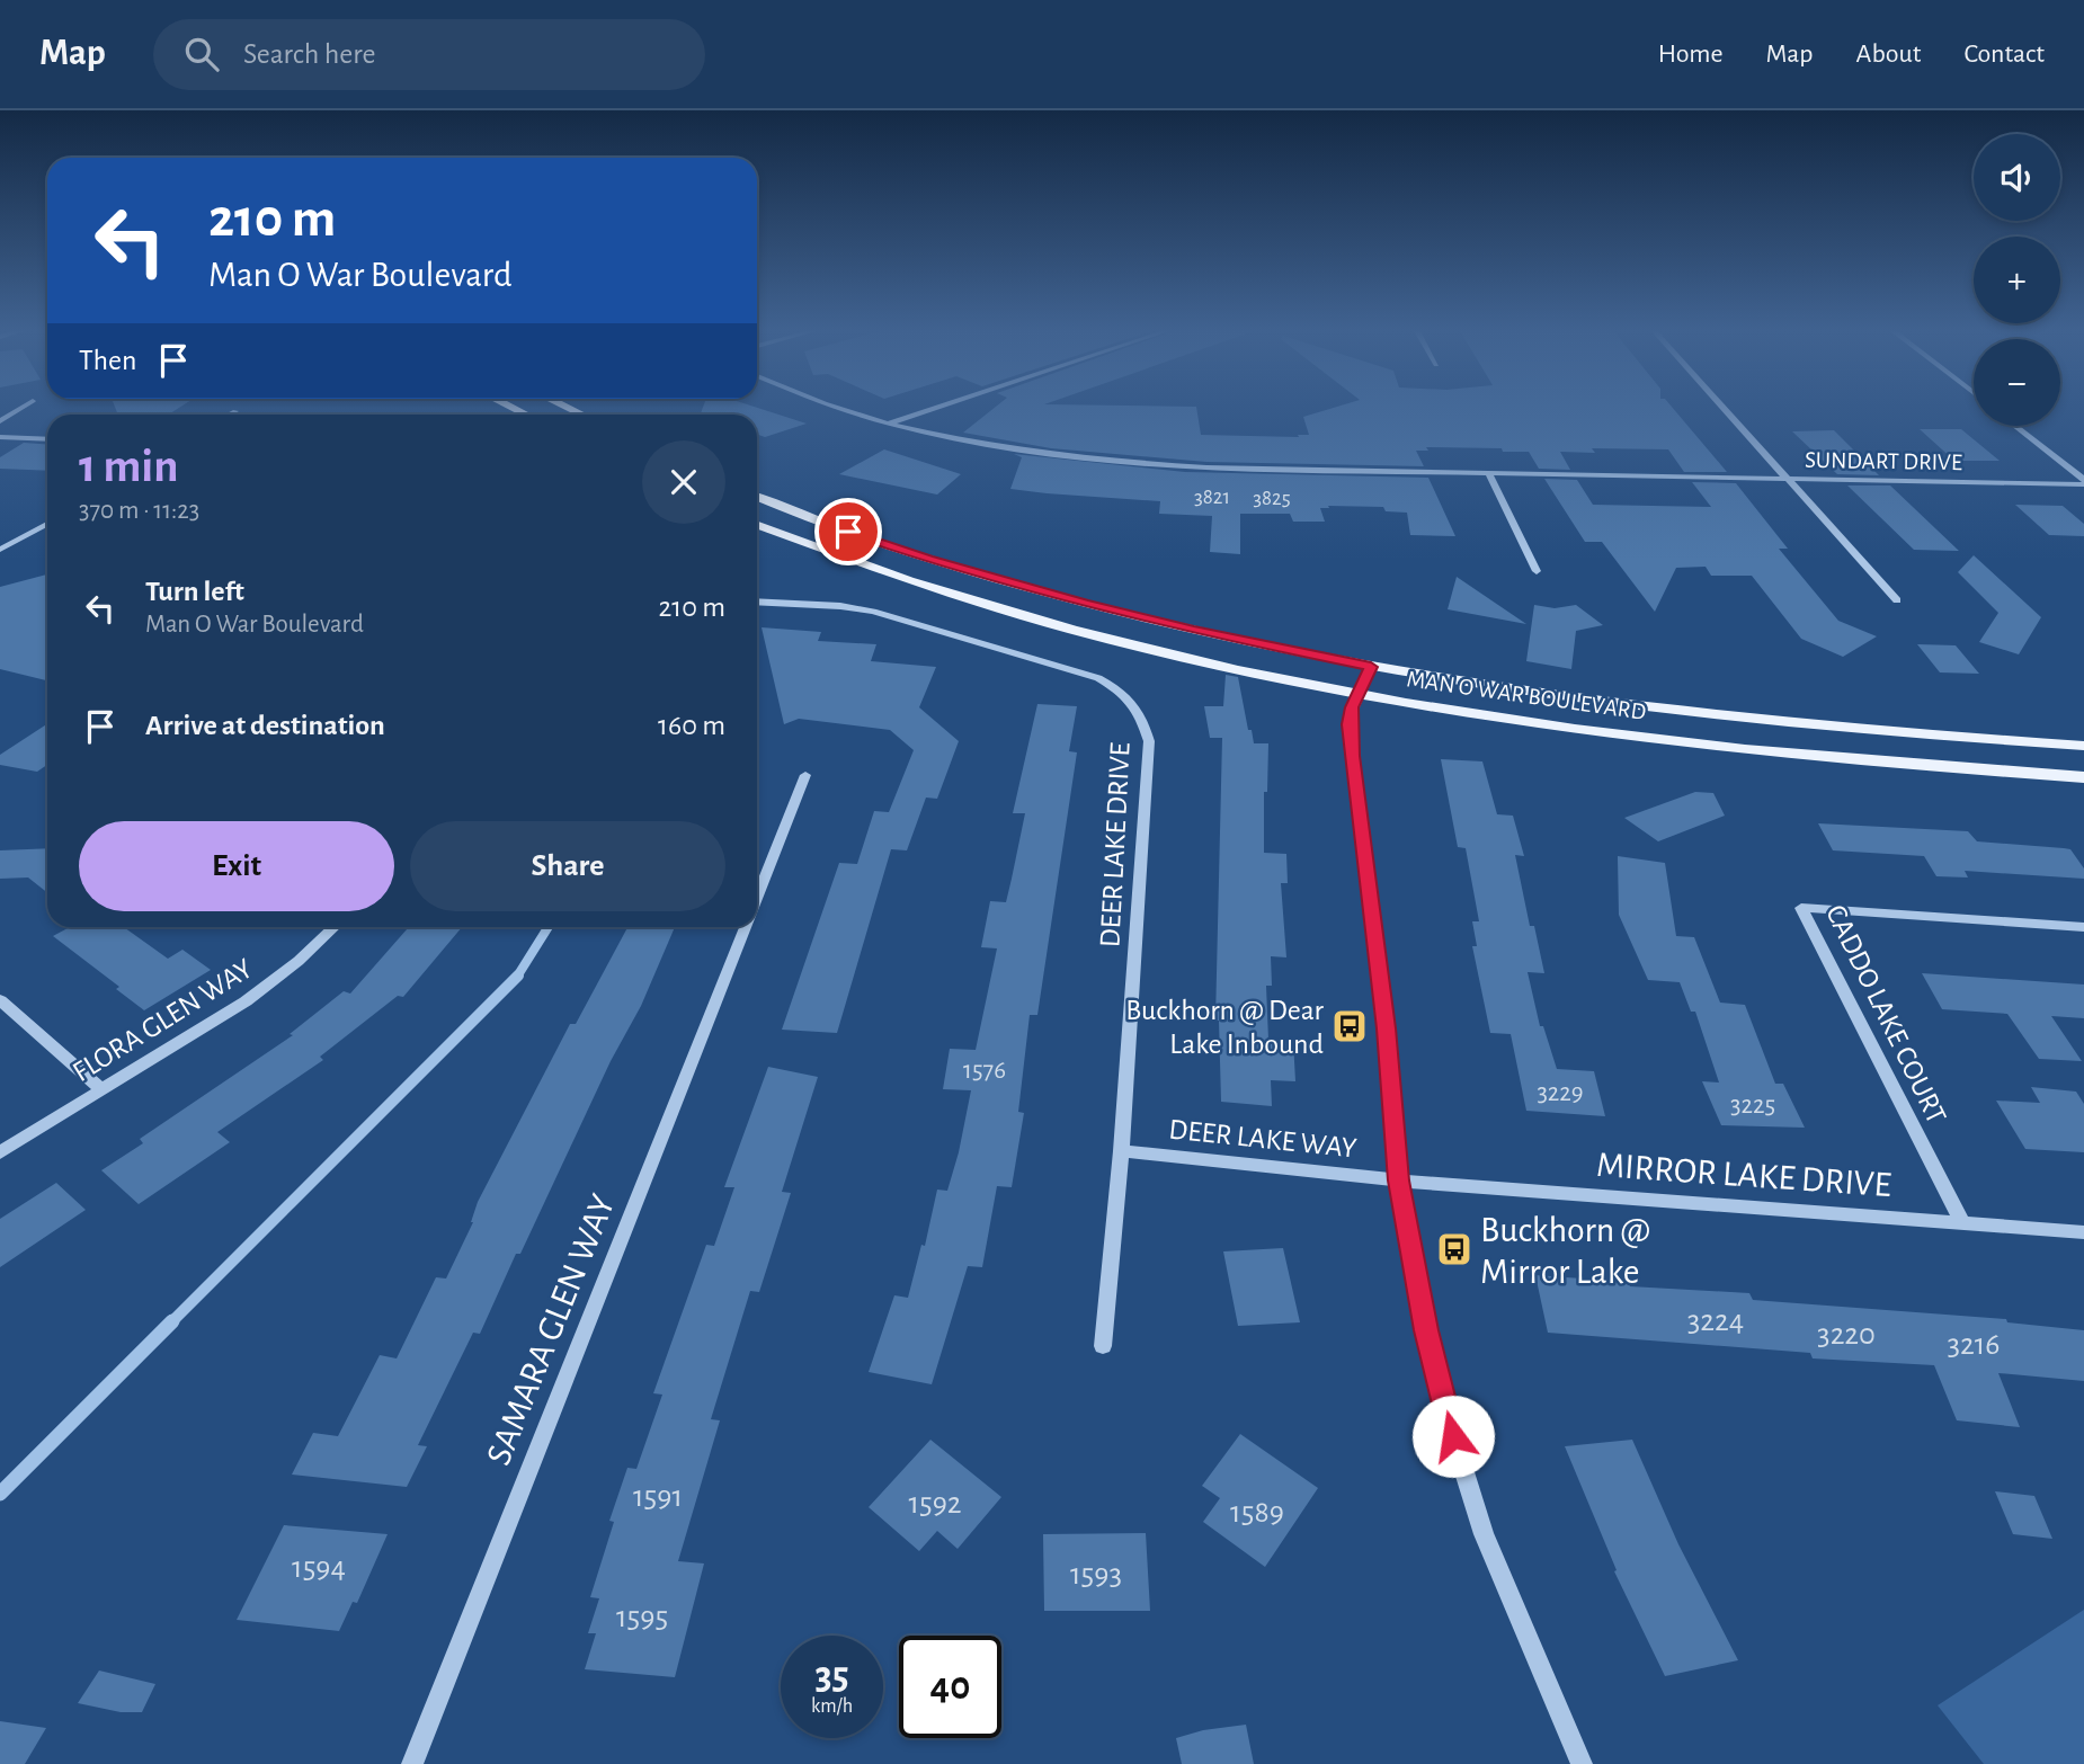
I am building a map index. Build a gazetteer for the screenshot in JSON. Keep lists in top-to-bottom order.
{
  "streets": {
    "main road": ["MAN O WAR BOULEVARD"],
    "street": [
      "SUNDART DRIVE",
      "DEER LAKE DRIVE",
      "CADDO LAKE COURT",
      "FLORA GLEN WAY",
      "DEER LAKE WAY",
      "MIRROR LAKE DRIVE",
      "SAMARA GLEN WAY"
    ]
  },
  "crossings": [
    ["DEER LAKE DRIVE", "DEER LAKE WAY"],
    ["CADDO LAKE COURT", "MIRROR LAKE DRIVE"],
    ["DEER LAKE WAY", "MIRROR LAKE DRIVE"]
  ],
  "places": {
    "bus stop": ["Buckhorn @ Dear Lake Inbound", "Buckhorn @ Mirror Lake"]
  },
  "house_numbers": [
    "3821",
    "3825",
    "1576",
    "3229",
    "3225",
    "3224",
    "3220",
    "3216",
    "1591",
    "1592",
    "1589",
    "1594",
    "1593",
    "1595"
  ],
  "page": {
    "header": "Map",
    "search": "Search here",
    "nav": [
      "Home",
      "Map",
      "About",
      "Contact"
    ],
    "map_buttons": ["+", "−"],
    "turn": ["210 m", "Man O War Boulevard"],
    "then": "Then",
    "heading": ["1 min", "370 m · 11:23"],
    "list": [
      {
        "name": "Turn left",
        "note": "Man O War Boulevard",
        "value": "210 m"
      },
      {
        "name": "Arrive at destination",
        "value": "160 m"
      }
    ],
    "buttons": ["Exit", "Share"],
    "speed": "35 km/h",
    "limit": "40"
  }
}
